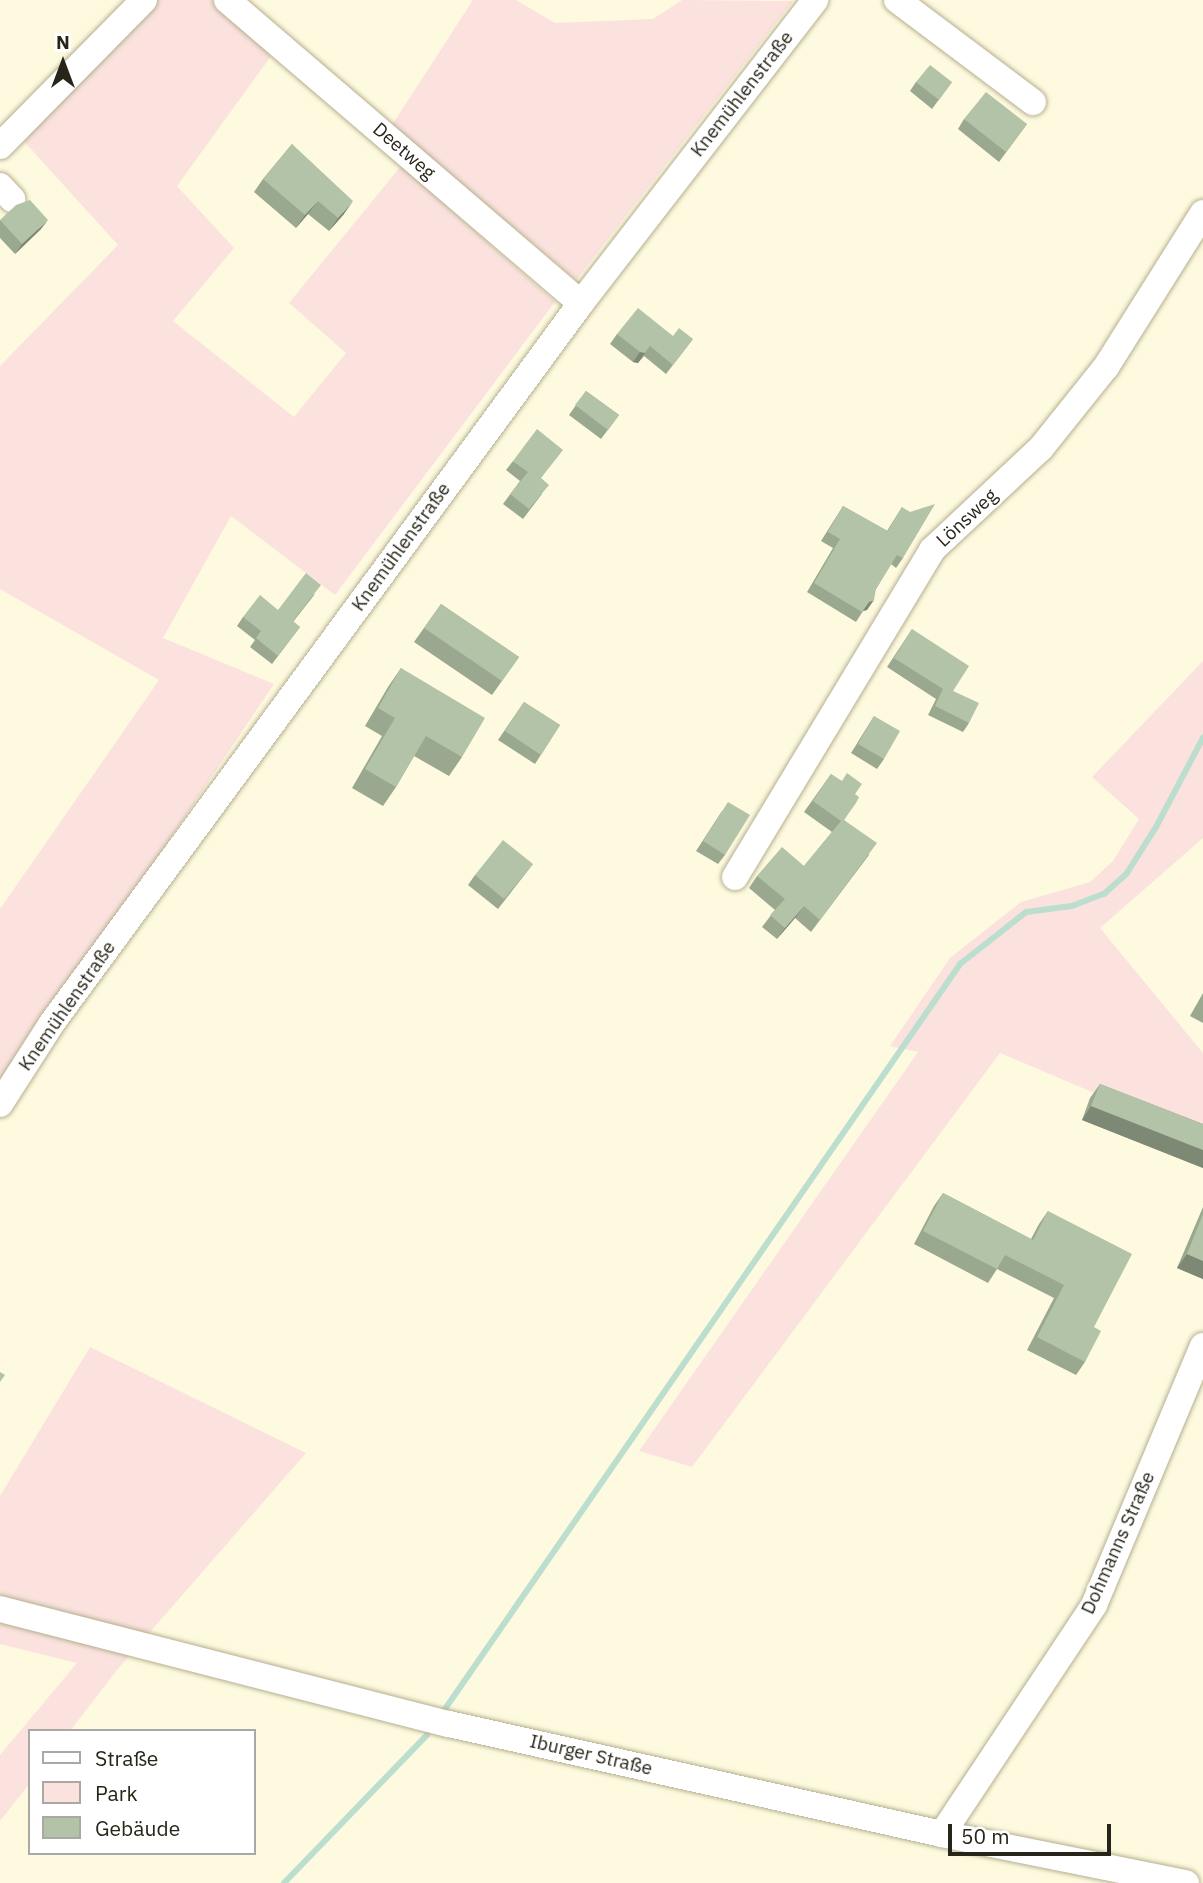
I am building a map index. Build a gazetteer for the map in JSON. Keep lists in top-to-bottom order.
{
  "streets": {
    "street": [
      "Knemühlenstraße",
      "Deetweg",
      "Lönsweg",
      "Dohmanns Straße",
      "Iburger Straße"
    ]
  },
  "crossings": [
    ["Knemühlenstraße", "Deetweg"],
    ["Dohmanns Straße", "Iburger Straße"]
  ],
  "legend": ["Straße", "Park", "Gebäude"],
  "scale_bar": "50 m",
  "north": "top"
}
